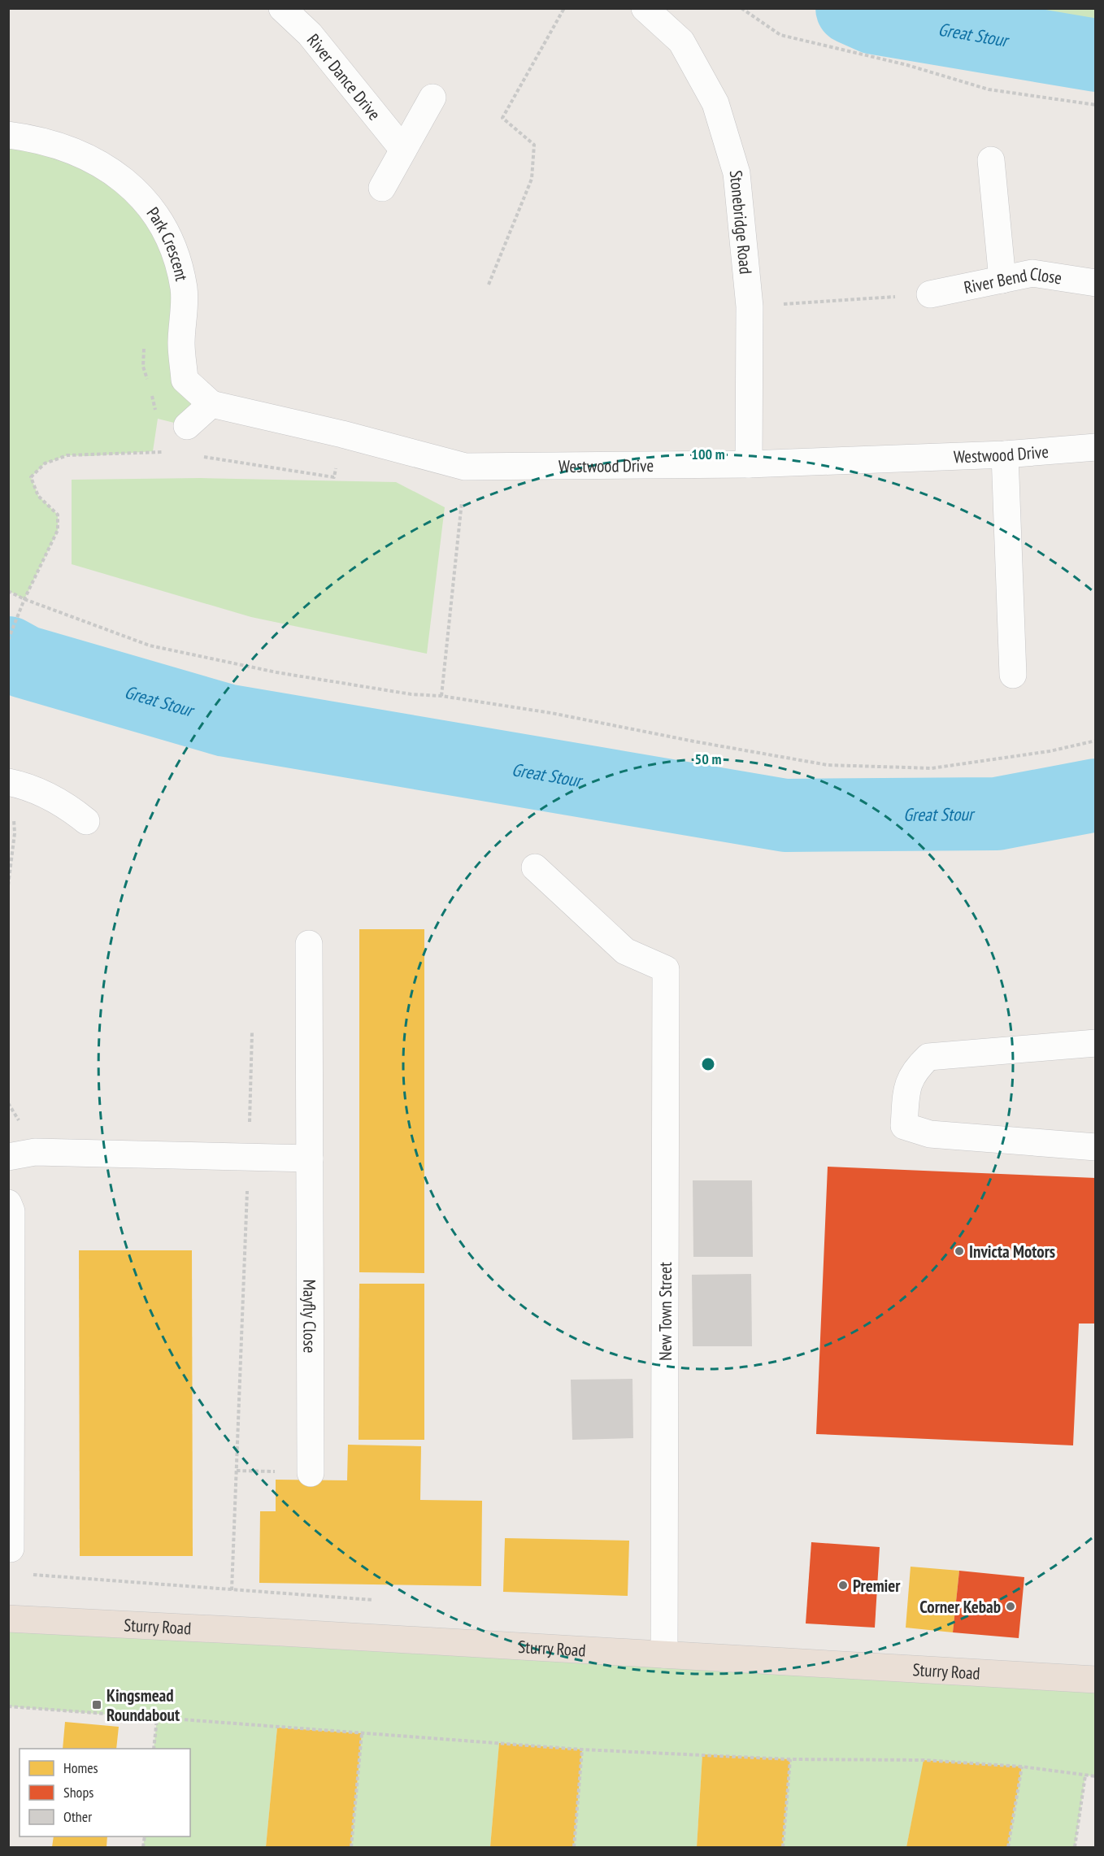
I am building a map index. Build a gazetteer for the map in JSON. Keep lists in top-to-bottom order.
{
  "streets": {
    "highway": ["Sturry Road"],
    "street": [
      "River Dance Drive",
      "Stonebridge Road",
      "Park Crescent",
      "River Bend Close",
      "Westwood Drive",
      "New Town Street",
      "Mayfly Close"
    ]
  },
  "crossings": [
    ["Stonebridge Road", "Westwood Drive"],
    ["Park Crescent", "Westwood Drive"],
    ["New Town Street", "Sturry Road"]
  ],
  "water": ["Great Stour"],
  "places": {
    "other": ["Invicta Motors", "Premier", "Corner Kebab"],
    "transit": ["Kingsmead Roundabout"]
  },
  "legend": ["Homes", "Shops", "Other"],
  "rings": ["100 m", "50 m"]
}
